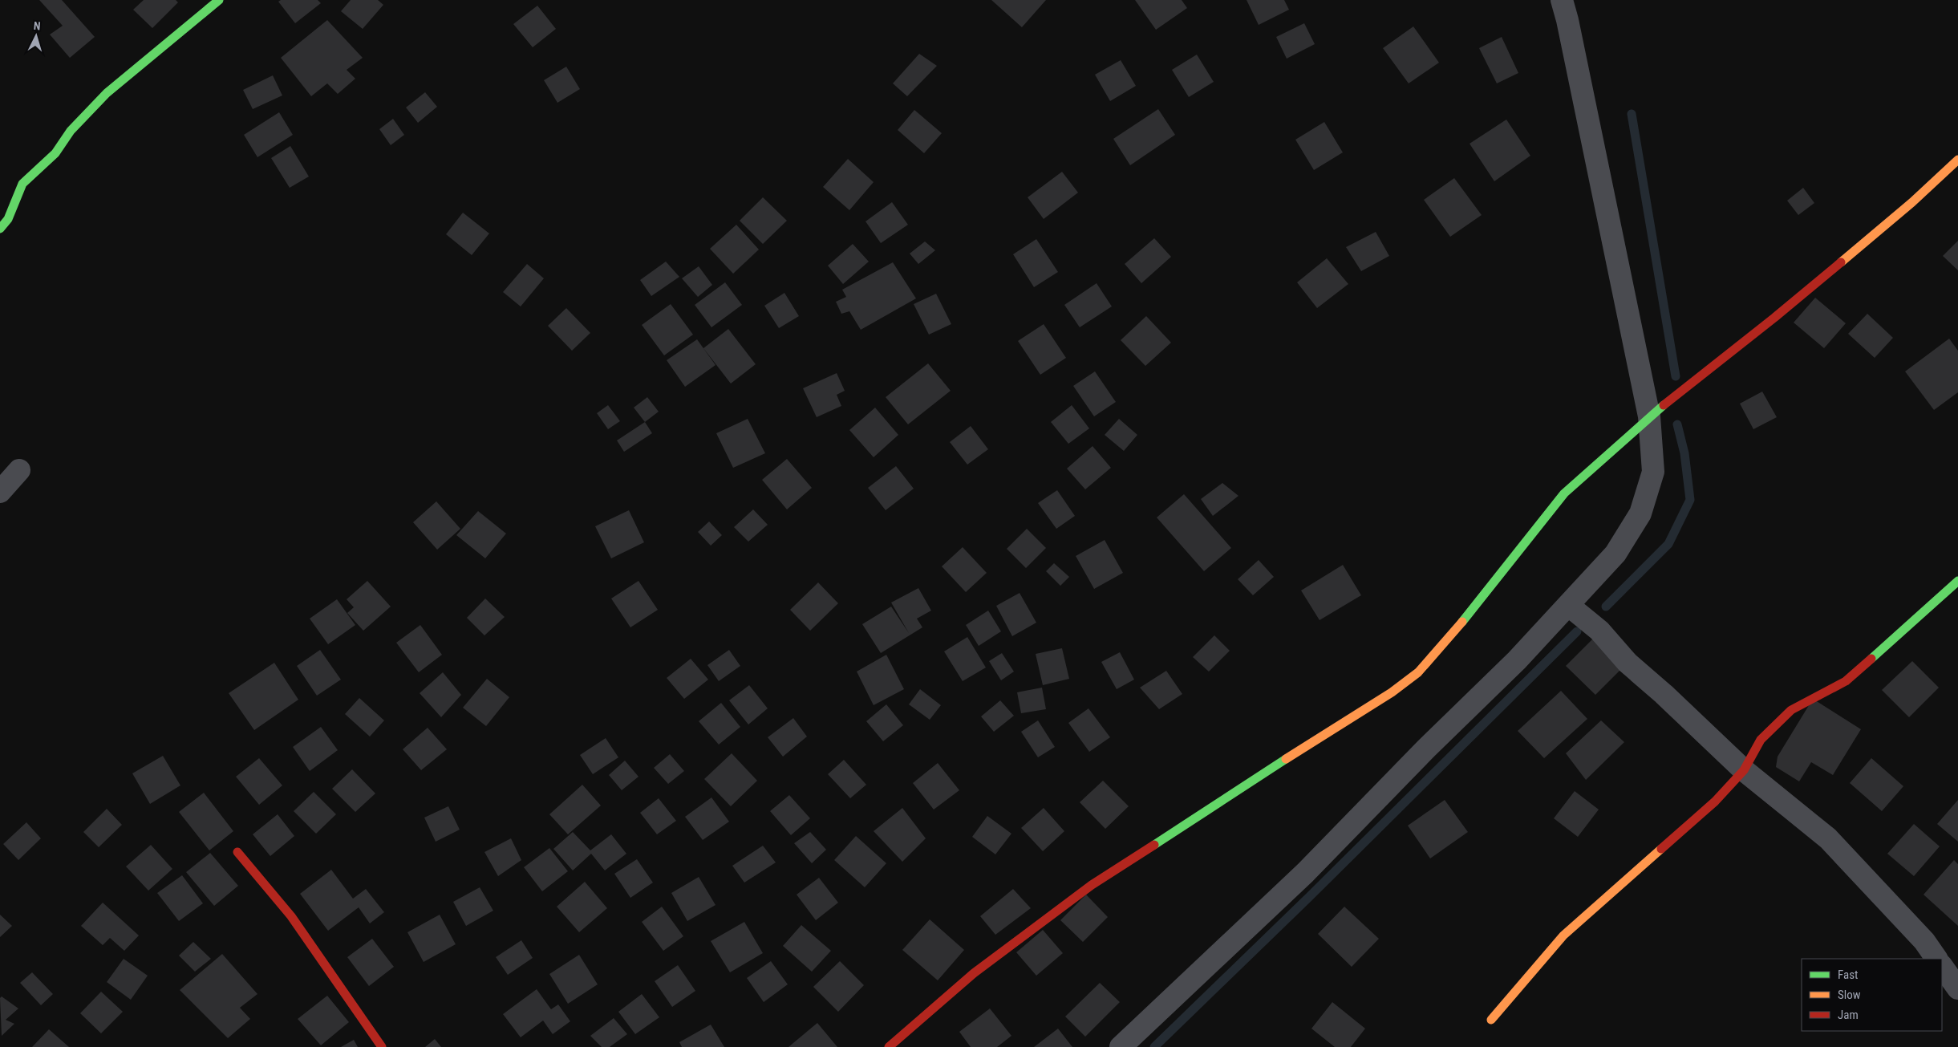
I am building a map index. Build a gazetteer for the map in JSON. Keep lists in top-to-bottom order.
{
  "legend": ["Fast", "Slow", "Jam"],
  "north": "top"
}
